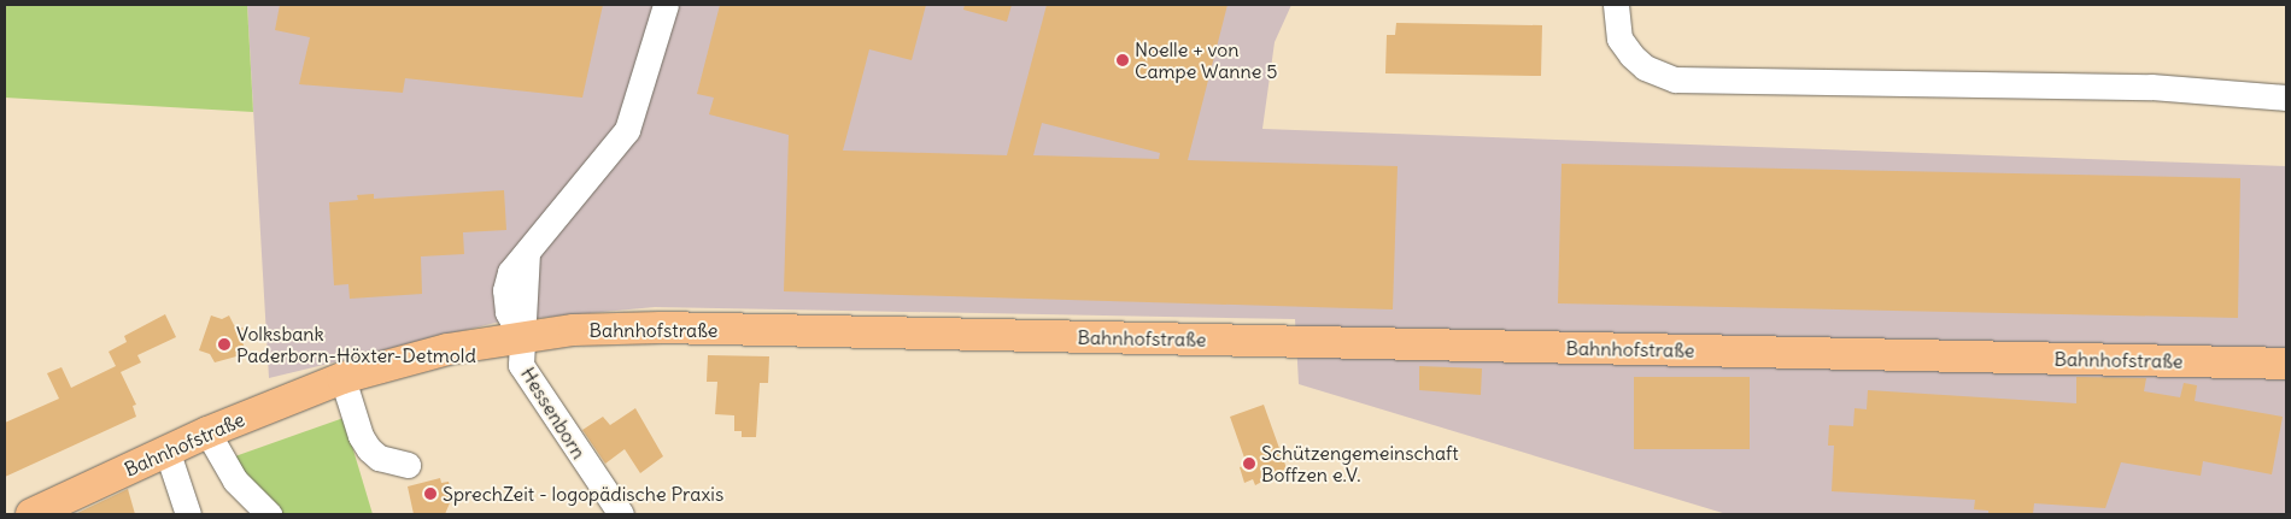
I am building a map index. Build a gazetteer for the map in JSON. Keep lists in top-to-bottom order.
{
  "streets": {
    "main road": ["Bahnhofstraße"],
    "street": ["Hessenborn"]
  },
  "crossings": [
    ["Bahnhofstraße", "Hessenborn"]
  ],
  "places": [
    "Noelle + von Campe Wanne 5",
    "Volksbank Paderborn-Höxter-Detmold",
    "Schützengemeinschaft Boffzen e.V.",
    "SprechZeit - logopädische Praxis"
  ]
}
